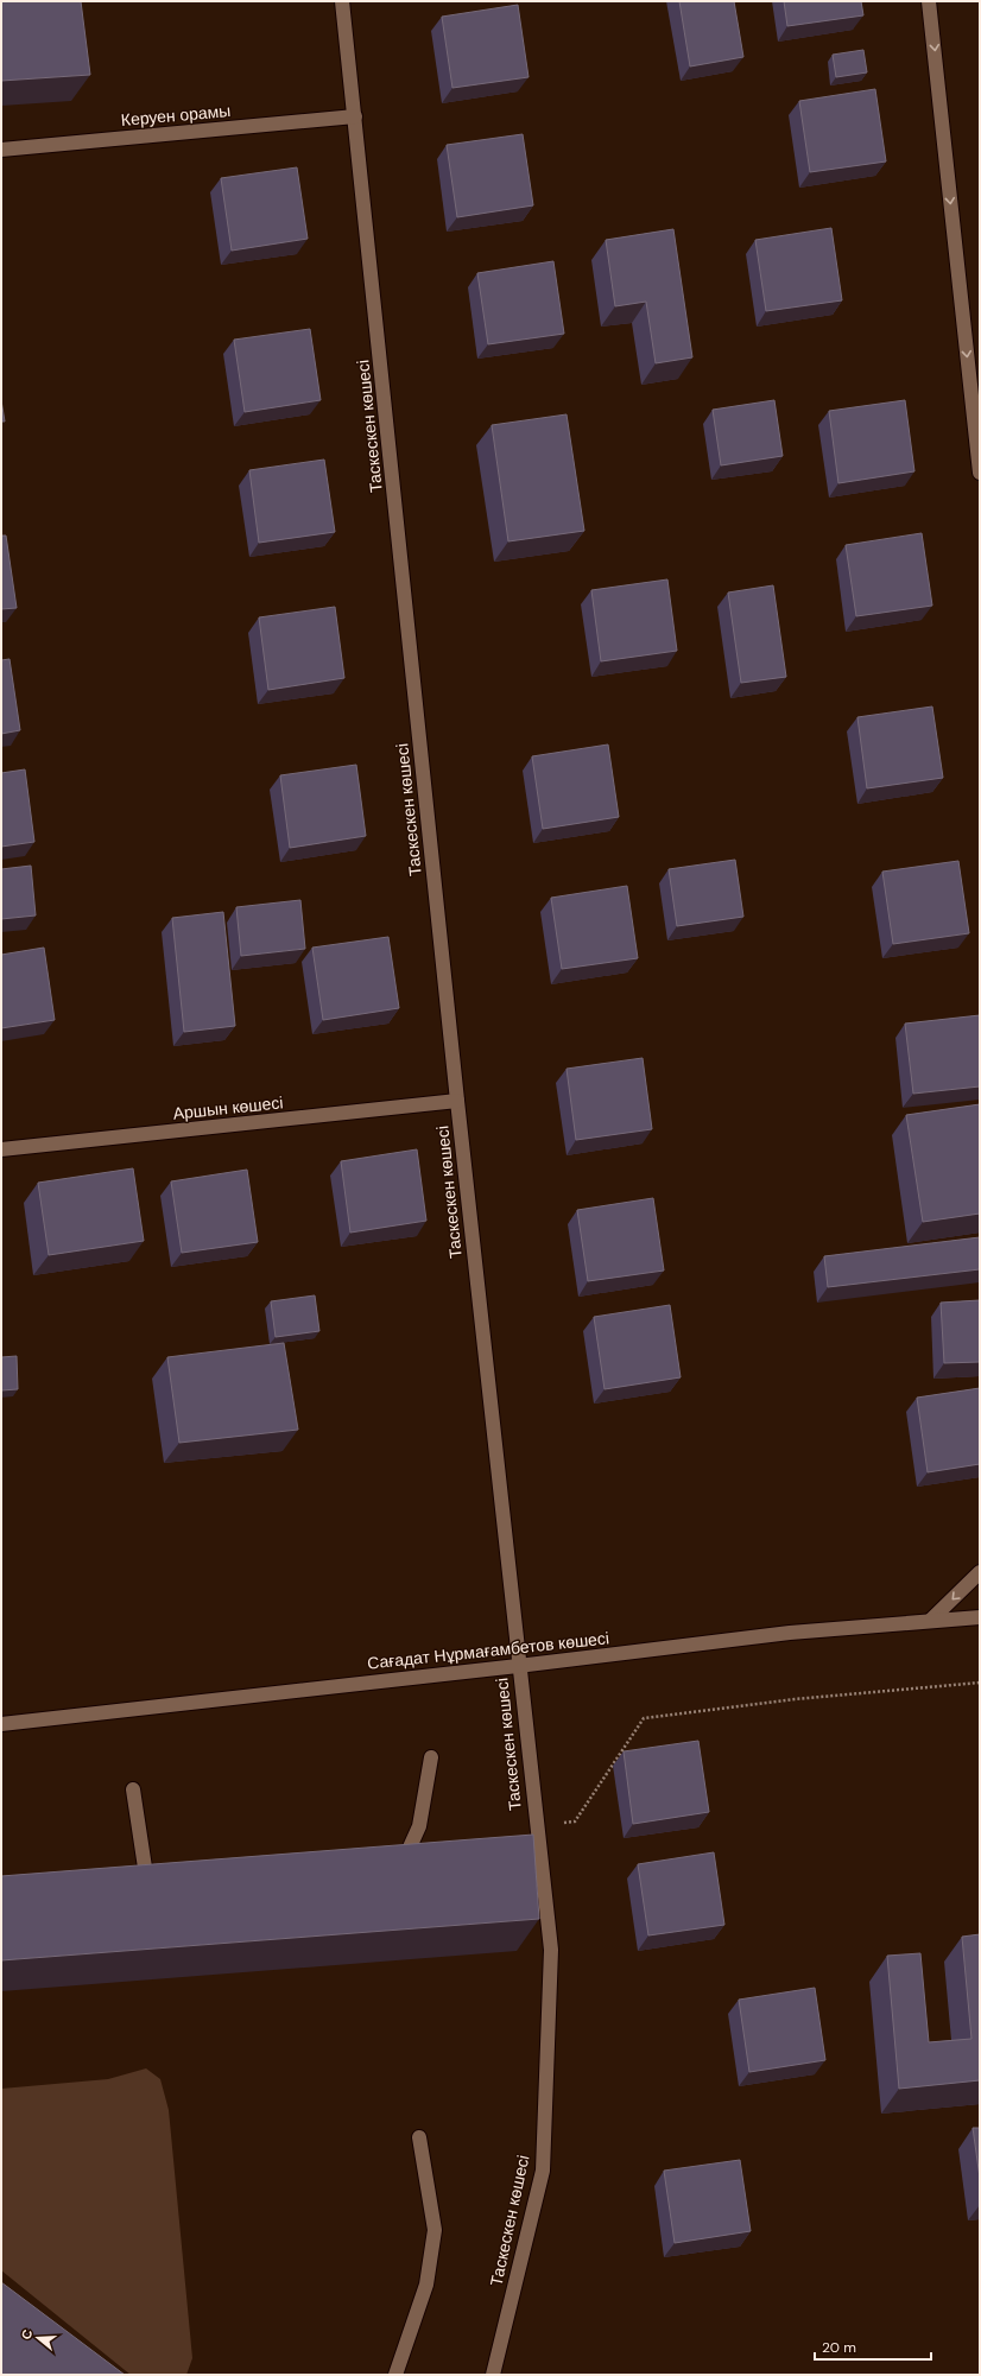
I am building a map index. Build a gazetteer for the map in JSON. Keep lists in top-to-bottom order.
{
  "streets": {
    "street": [
      "Керуен орамы",
      "Таскескен көшесі",
      "Аршын көшесі",
      "Сағадат Нұрмағамбетов көшесі"
    ]
  },
  "crossings": [
    ["Керуен орамы", "Таскескен көшесі"],
    ["Таскескен көшесі", "Аршын көшесі"],
    ["Таскескен көшесі", "Сағадат Нұрмағамбетов көшесі"]
  ],
  "scale_bar": "20 m",
  "north": "left"
}
